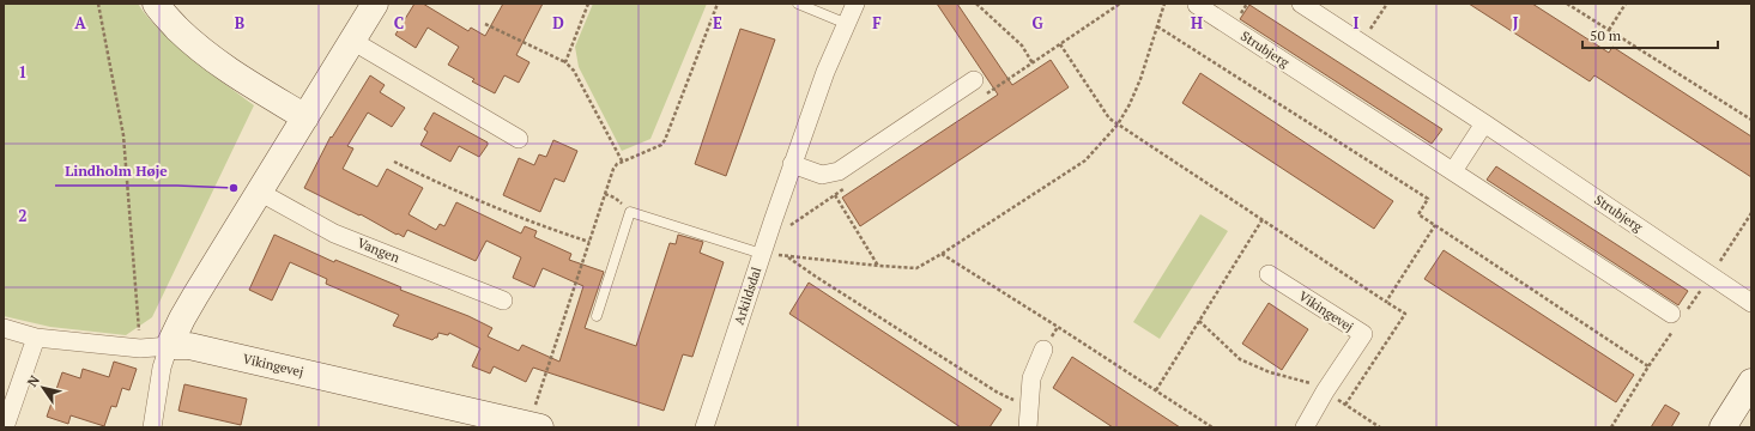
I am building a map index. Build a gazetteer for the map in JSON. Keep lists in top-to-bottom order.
{
  "streets": {
    "street": [
      "Strubjerg",
      "Vangen",
      "Arkildsdal",
      "Vikingevej"
    ]
  },
  "places": ["Lindholm Høje"],
  "scale_bar": "50 m",
  "north": "top left",
  "grid": {
    "columns": [
      "A",
      "B",
      "C",
      "D",
      "E",
      "F",
      "G",
      "H",
      "I",
      "J"
    ],
    "rows": ["1", "2"]
  }
}
